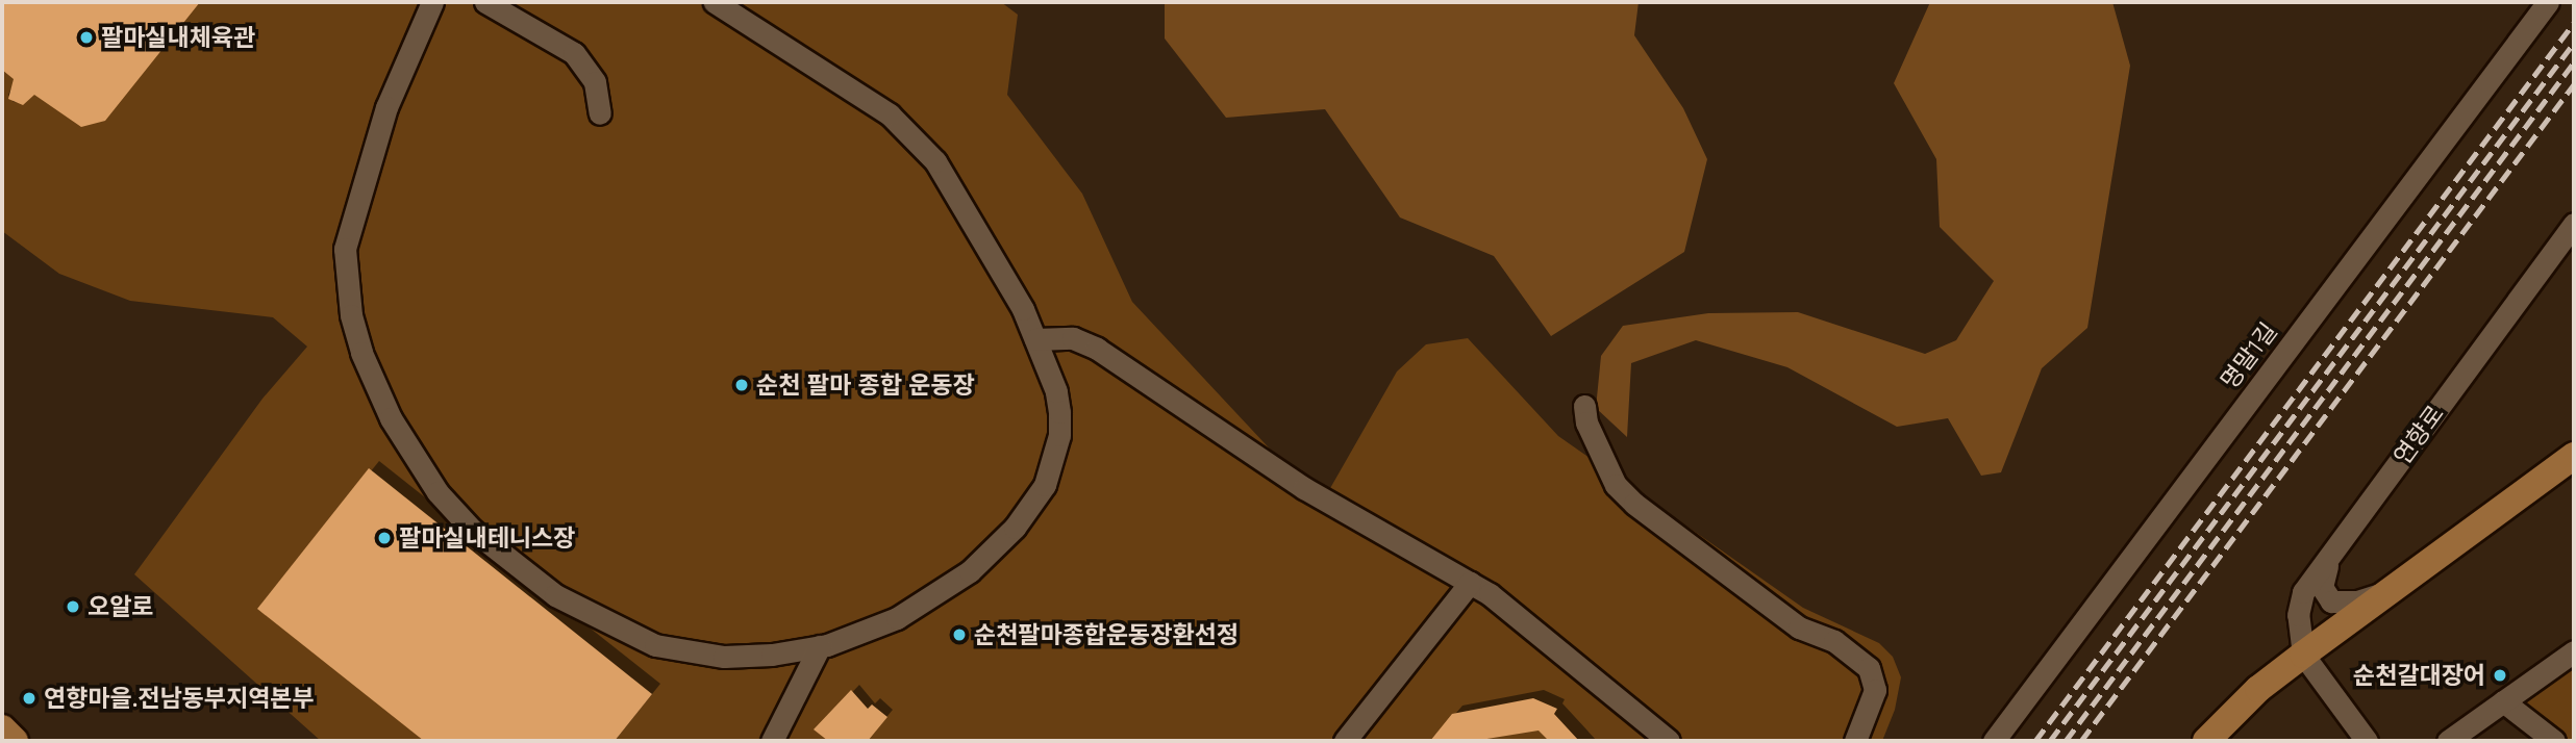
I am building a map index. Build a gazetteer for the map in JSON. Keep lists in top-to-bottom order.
{
  "streets": {
    "street": ["명말1길", "연향로"]
  },
  "places": [
    "팔마실내체육관",
    "순천 팔마 종합 운동장",
    "팔마실내테니스장",
    "오알로",
    "순천팔마종합운동장환선정",
    "순천갈대장어",
    "연향마을.전남동부지역본부"
  ]
}
